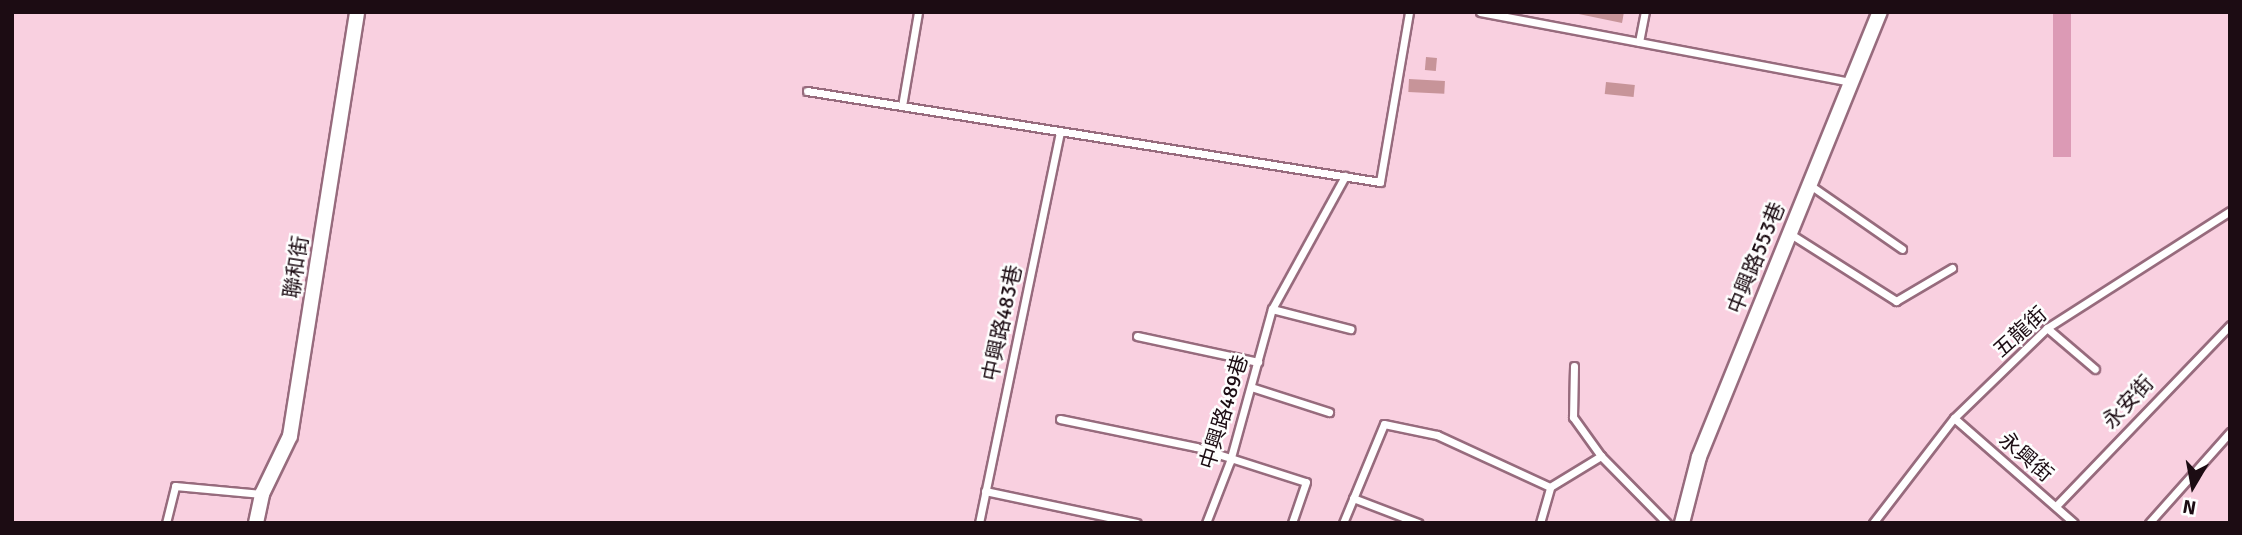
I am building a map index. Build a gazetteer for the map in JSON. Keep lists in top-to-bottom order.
{
  "streets": {
    "street": ["中興路553巷", "聯和街"],
    "lane": [
      "中興路483巷",
      "五龍街",
      "永安街",
      "中興路489巷",
      "永興街"
    ]
  },
  "crossings": [
    ["五龍街", "永興街"],
    ["永安街", "永興街"]
  ],
  "north": "bottom"
}
